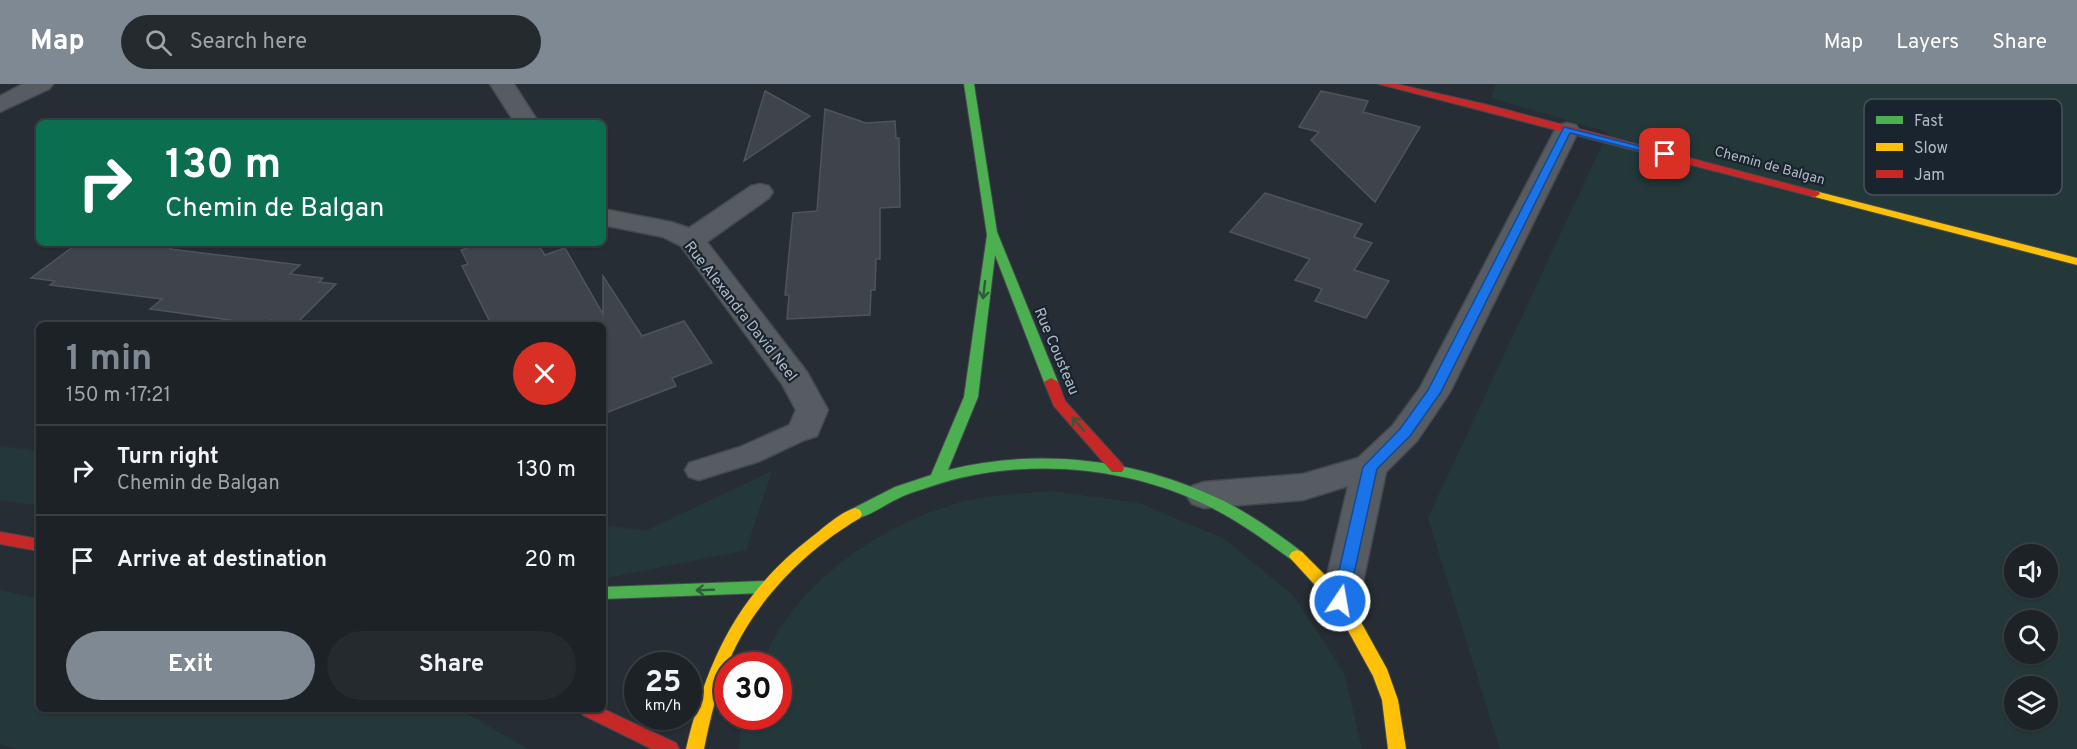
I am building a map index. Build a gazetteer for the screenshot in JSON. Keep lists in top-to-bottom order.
{
  "streets": {
    "main road": ["Chemin de Balgan", "Rue Cousteau"],
    "street": ["Rue Alexandra David Neel"]
  },
  "legend": ["Fast", "Slow", "Jam"],
  "page": {
    "header": "Map",
    "search": "Search here",
    "nav": ["Map", "Layers", "Share"],
    "turn": ["130 m", "Chemin de Balgan"],
    "heading": ["1 min", "150 m · 17:21"],
    "list": [
      {
        "name": "Turn right",
        "note": "Chemin de Balgan",
        "value": "130 m"
      },
      {
        "name": "Arrive at destination",
        "value": "20 m"
      }
    ],
    "buttons": ["Exit", "Share"],
    "speed": "25 km/h",
    "limit": "30"
  }
}
